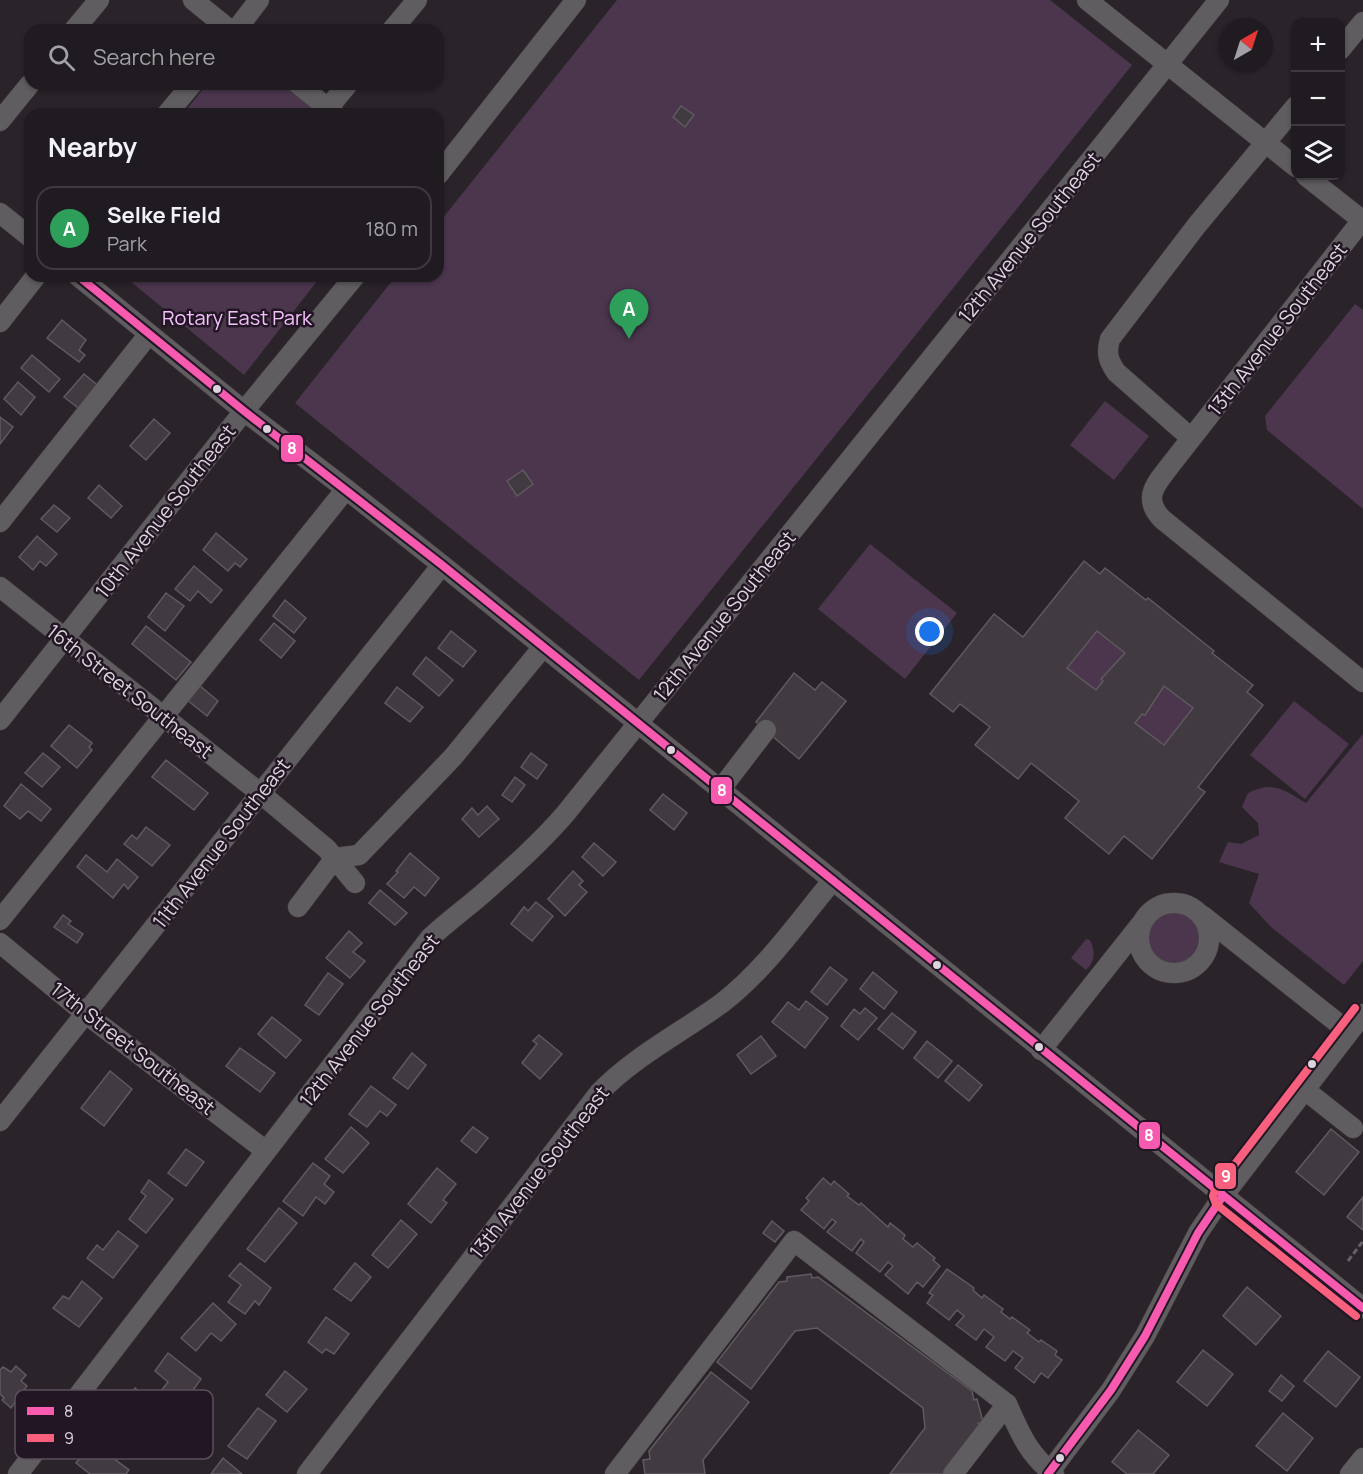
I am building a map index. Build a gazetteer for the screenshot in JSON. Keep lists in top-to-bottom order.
{
  "streets": {
    "street": [
      "12th Avenue Southeast",
      "13th Avenue Southeast",
      "10th Avenue Southeast",
      "16th Street Southeast",
      "11th Avenue Southeast",
      "17th Street Southeast"
    ]
  },
  "crossings": [
    ["12th Avenue Southeast", "17th Street Southeast"],
    ["10th Avenue Southeast", "16th Street Southeast"],
    ["16th Street Southeast", "11th Avenue Southeast"],
    ["11th Avenue Southeast", "17th Street Southeast"]
  ],
  "parks": ["Rotary East Park"],
  "lines": ["transit line 8", "transit line 9"],
  "legend": ["8", "9"],
  "north": "top right",
  "page": {
    "map_buttons": ["+", "−"],
    "search": "Search here",
    "heading": "Nearby",
    "list": [
      {
        "mark": "A",
        "name": "Selke Field",
        "note": "Park",
        "value": "180 m"
      }
    ],
    "pins": "A"
  }
}
